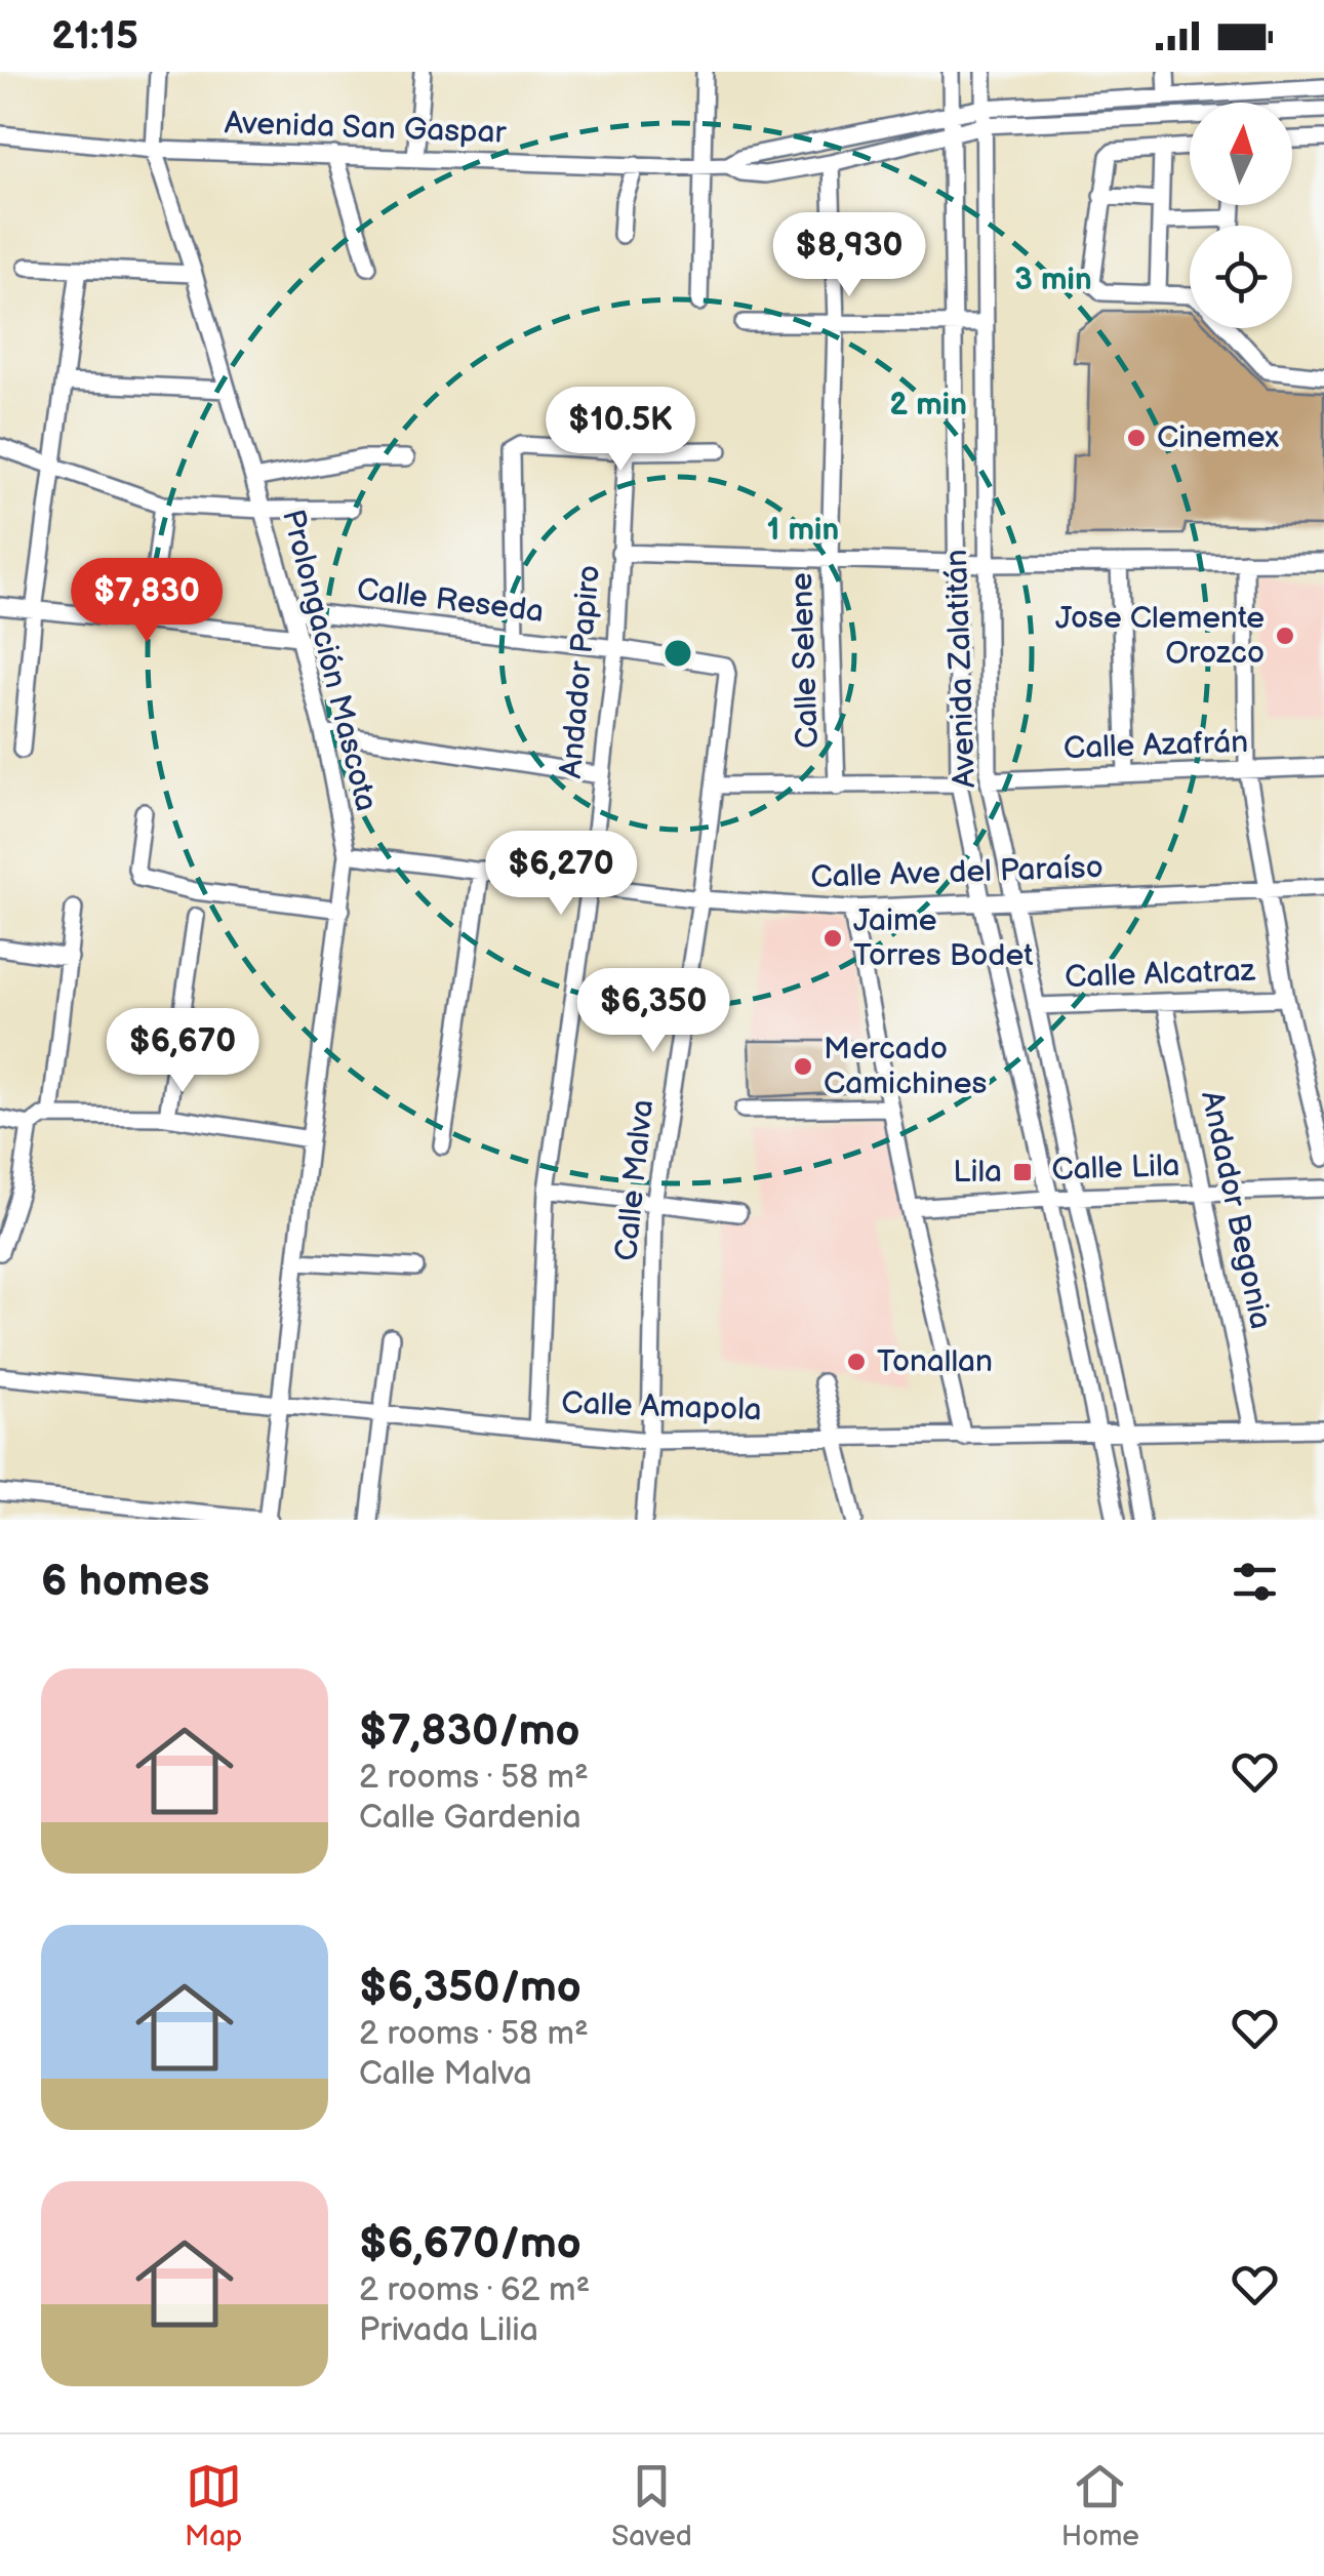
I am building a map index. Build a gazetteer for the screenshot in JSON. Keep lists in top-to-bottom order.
{
  "streets": {
    "street": [
      "Avenida San Gaspar",
      "Calle Reseda",
      "Prolongación Mascota",
      "Calle Selene",
      "Avenida Zalatitán",
      "Andador Papiro",
      "Calle Azafrán",
      "Calle Ave del Paraíso",
      "Calle Alcatraz",
      "Calle Lila",
      "Calle Malva",
      "Andador Begonia",
      "Calle Amapola"
    ]
  },
  "crossings": [
    ["Avenida San Gaspar", "Prolongación Mascota"],
    ["Avenida San Gaspar", "Calle Selene"],
    ["Avenida San Gaspar", "Avenida Zalatitán"],
    ["Calle Reseda", "Prolongación Mascota"],
    ["Calle Reseda", "Andador Papiro"],
    ["Calle Reseda", "Calle Malva"],
    ["Prolongación Mascota", "Calle Ave del Paraíso"],
    ["Prolongación Mascota", "Calle Amapola"],
    ["Avenida Zalatitán", "Calle Azafrán"],
    ["Avenida Zalatitán", "Calle Ave del Paraíso"],
    ["Avenida Zalatitán", "Calle Alcatraz"],
    ["Avenida Zalatitán", "Calle Lila"],
    ["Avenida Zalatitán", "Calle Amapola"],
    ["Andador Papiro", "Calle Ave del Paraíso"],
    ["Andador Papiro", "Calle Amapola"],
    ["Calle Ave del Paraíso", "Calle Malva"],
    ["Calle Alcatraz", "Andador Begonia"],
    ["Calle Lila", "Andador Begonia"],
    ["Calle Malva", "Calle Amapola"],
    ["Andador Begonia", "Calle Amapola"]
  ],
  "places": {
    "other": [
      "Cinemex",
      "Jose Clemente Orozco",
      "Jaime Torres Bodet",
      "Mercado Camichines",
      "Tonallan"
    ],
    "transit": ["Lila"]
  },
  "north": "top",
  "page": {
    "status": "21:15",
    "price": [
      "$8,930",
      "$10.5K",
      "$7,830",
      "$6,270",
      "$6,350",
      "$6,670"
    ],
    "heading": "6 homes",
    "list": [
      {
        "name": "$7,830/mo",
        "note": "2 rooms · 58 m² · Calle Gardenia"
      },
      {
        "name": "$6,350/mo",
        "note": "2 rooms · 58 m² · Calle Malva"
      },
      {
        "name": "$6,670/mo",
        "note": "2 rooms · 62 m² · Privada Lilia"
      }
    ],
    "tabs": ["Map", "Saved", "Home"]
  },
  "rings": ["3 min", "2 min", "1 min"]
}
